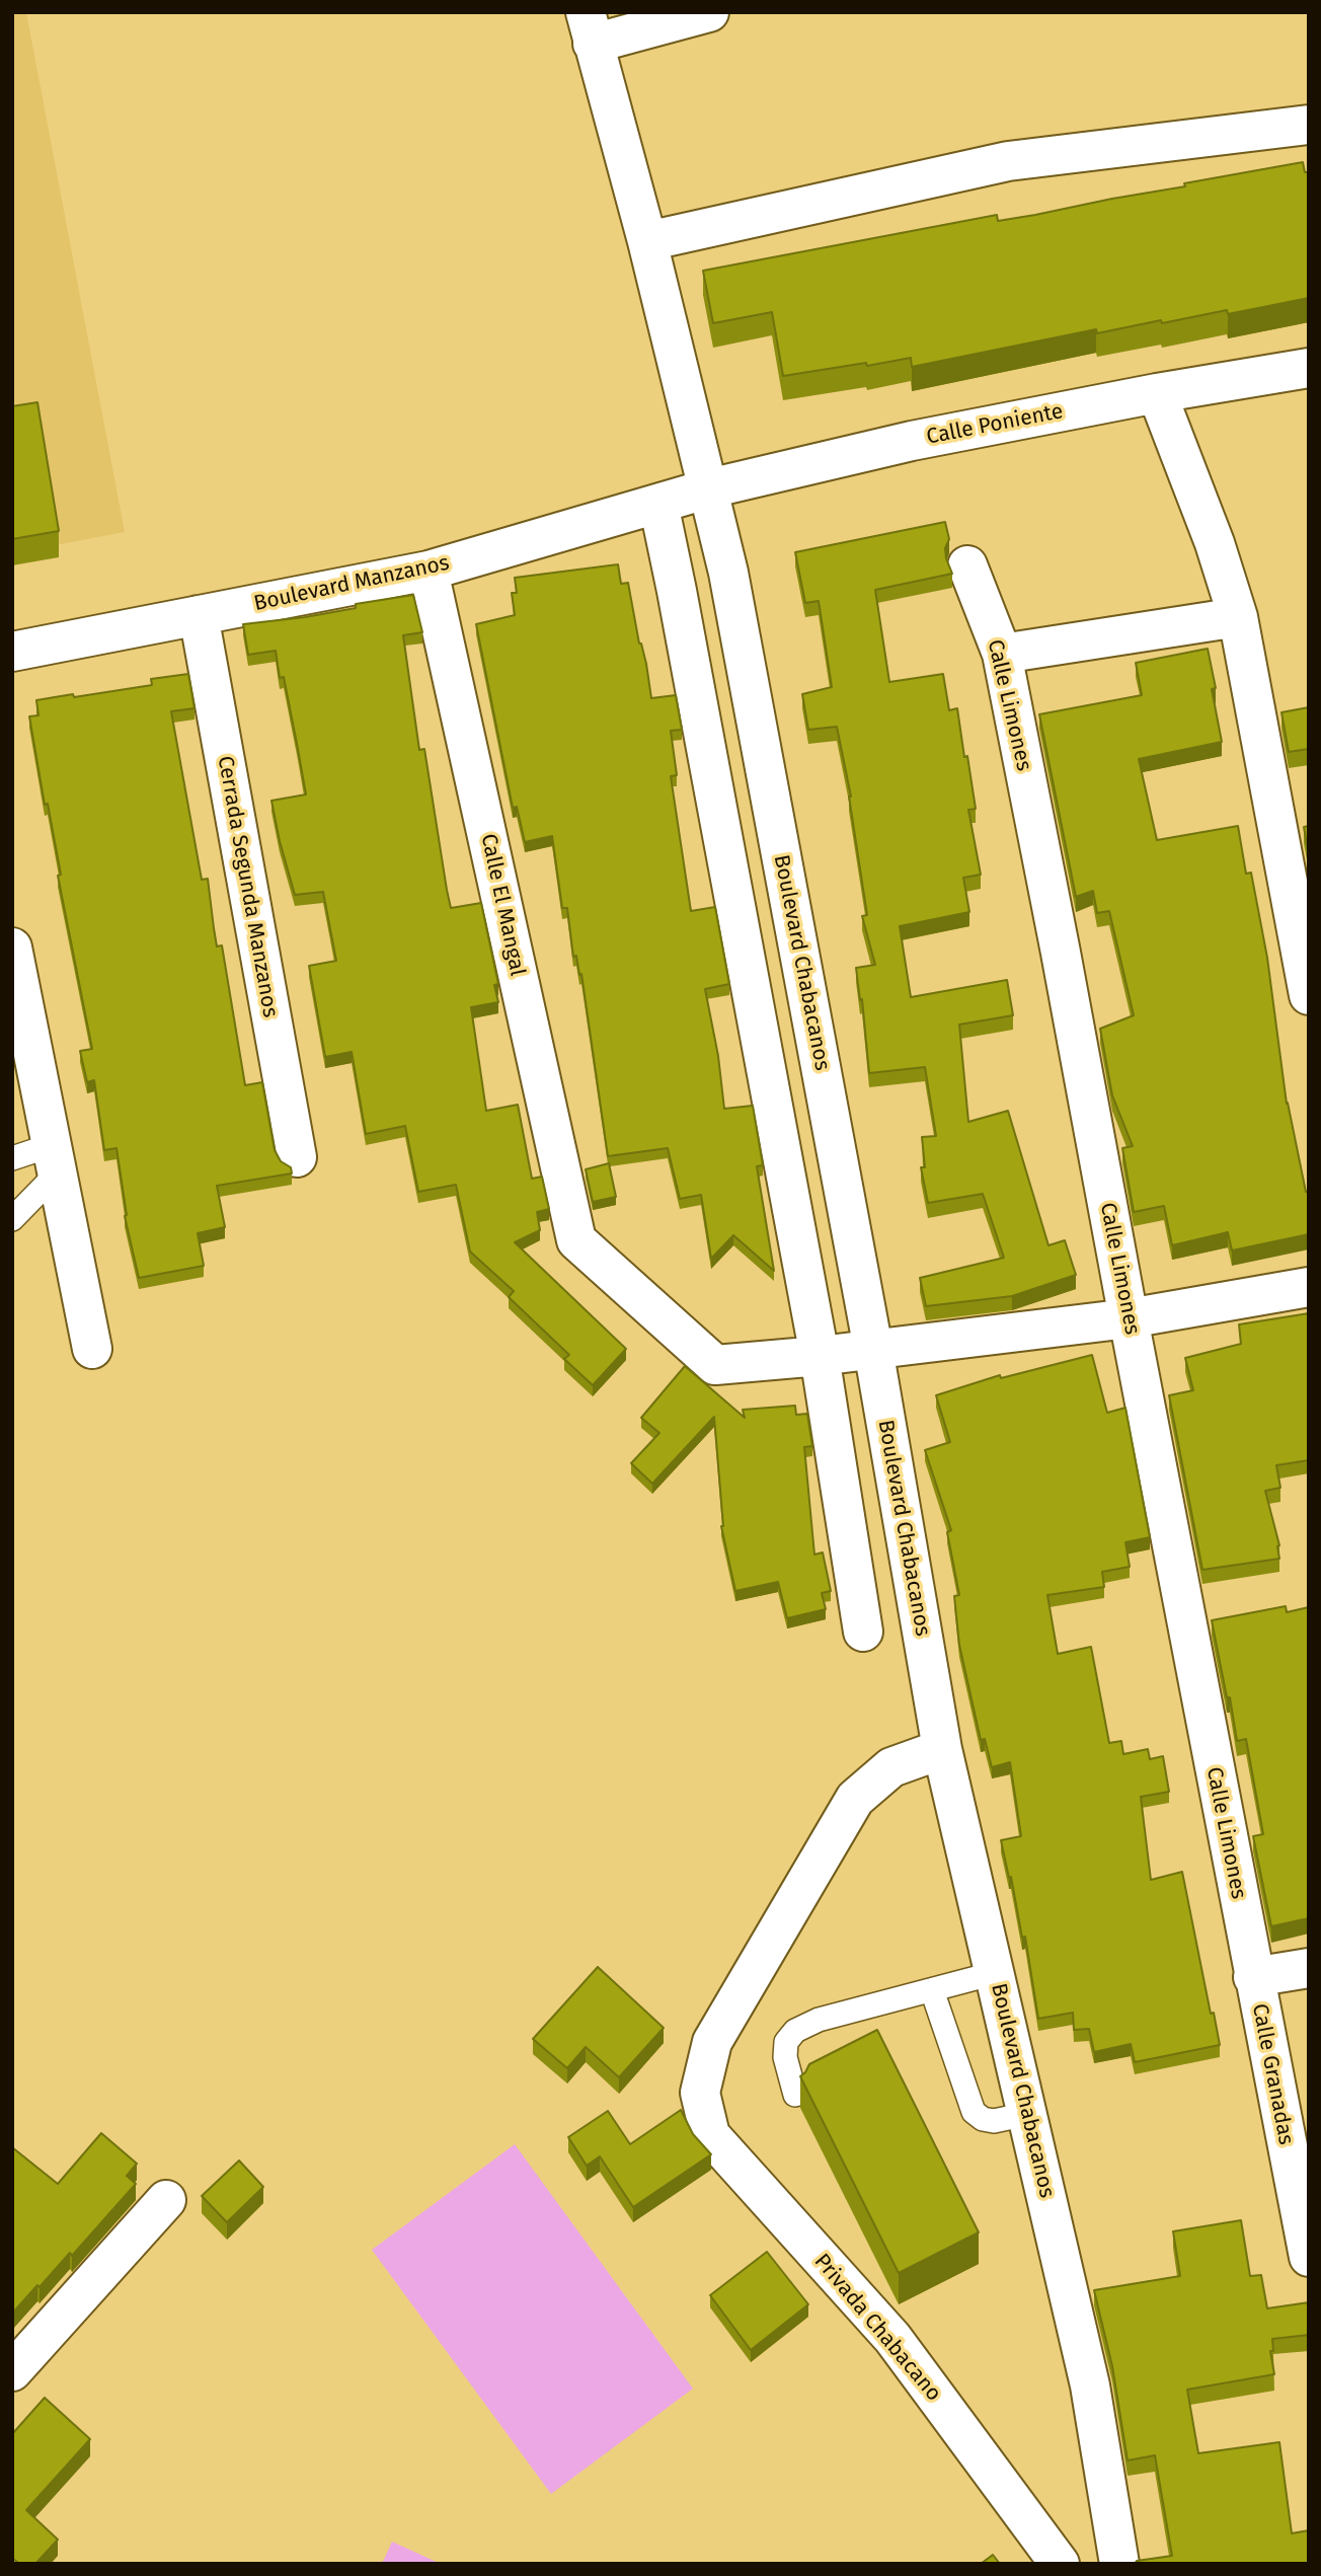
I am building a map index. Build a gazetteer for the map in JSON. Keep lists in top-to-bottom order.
{
  "streets": {
    "street": [
      "Calle Poniente",
      "Boulevard Manzanos",
      "Calle Limones",
      "Cerrada Segunda Manzanos",
      "Calle El Mangal",
      "Boulevard Chabacanos",
      "Calle Granadas",
      "Privada Chabacano"
    ]
  },
  "crossings": [
    ["Calle Poniente", "Boulevard Manzanos"],
    ["Calle Poniente", "Boulevard Chabacanos"],
    ["Boulevard Manzanos", "Cerrada Segunda Manzanos"],
    ["Boulevard Manzanos", "Calle El Mangal"],
    ["Boulevard Manzanos", "Boulevard Chabacanos"],
    ["Calle Limones", "Calle Granadas"],
    ["Boulevard Chabacanos", "Privada Chabacano"]
  ]
}
